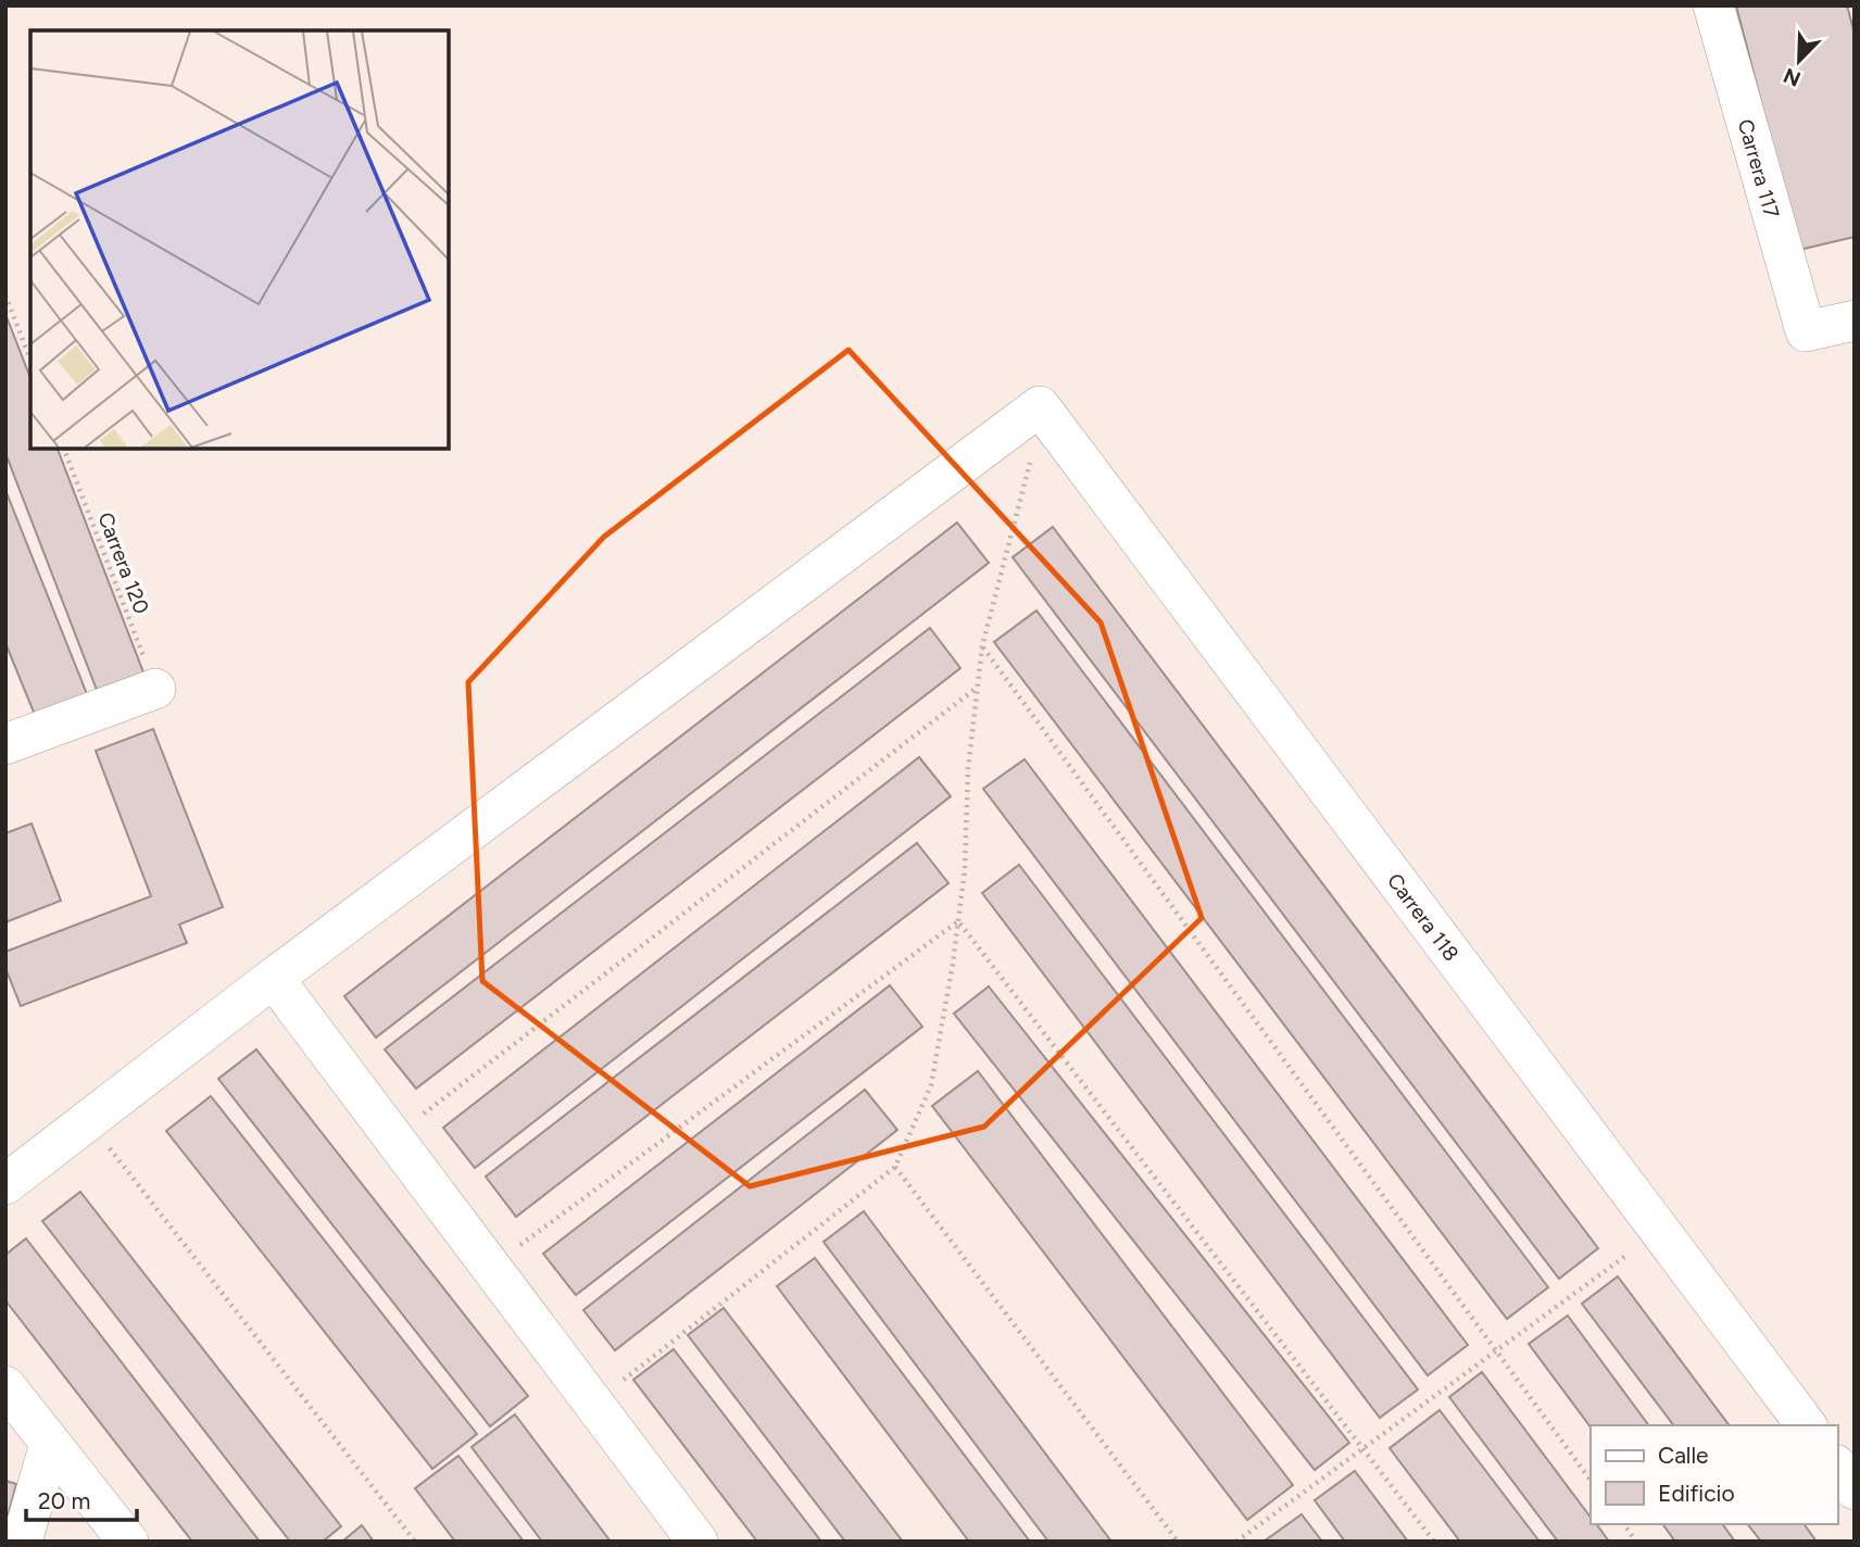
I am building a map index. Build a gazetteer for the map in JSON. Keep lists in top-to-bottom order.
{
  "streets": {
    "street": ["Carrera 117", "Carrera 118"],
    "path": ["Carrera 120"]
  },
  "legend": ["Calle", "Edificio"],
  "scale_bar": "20 m",
  "north": "bottom left"
}
